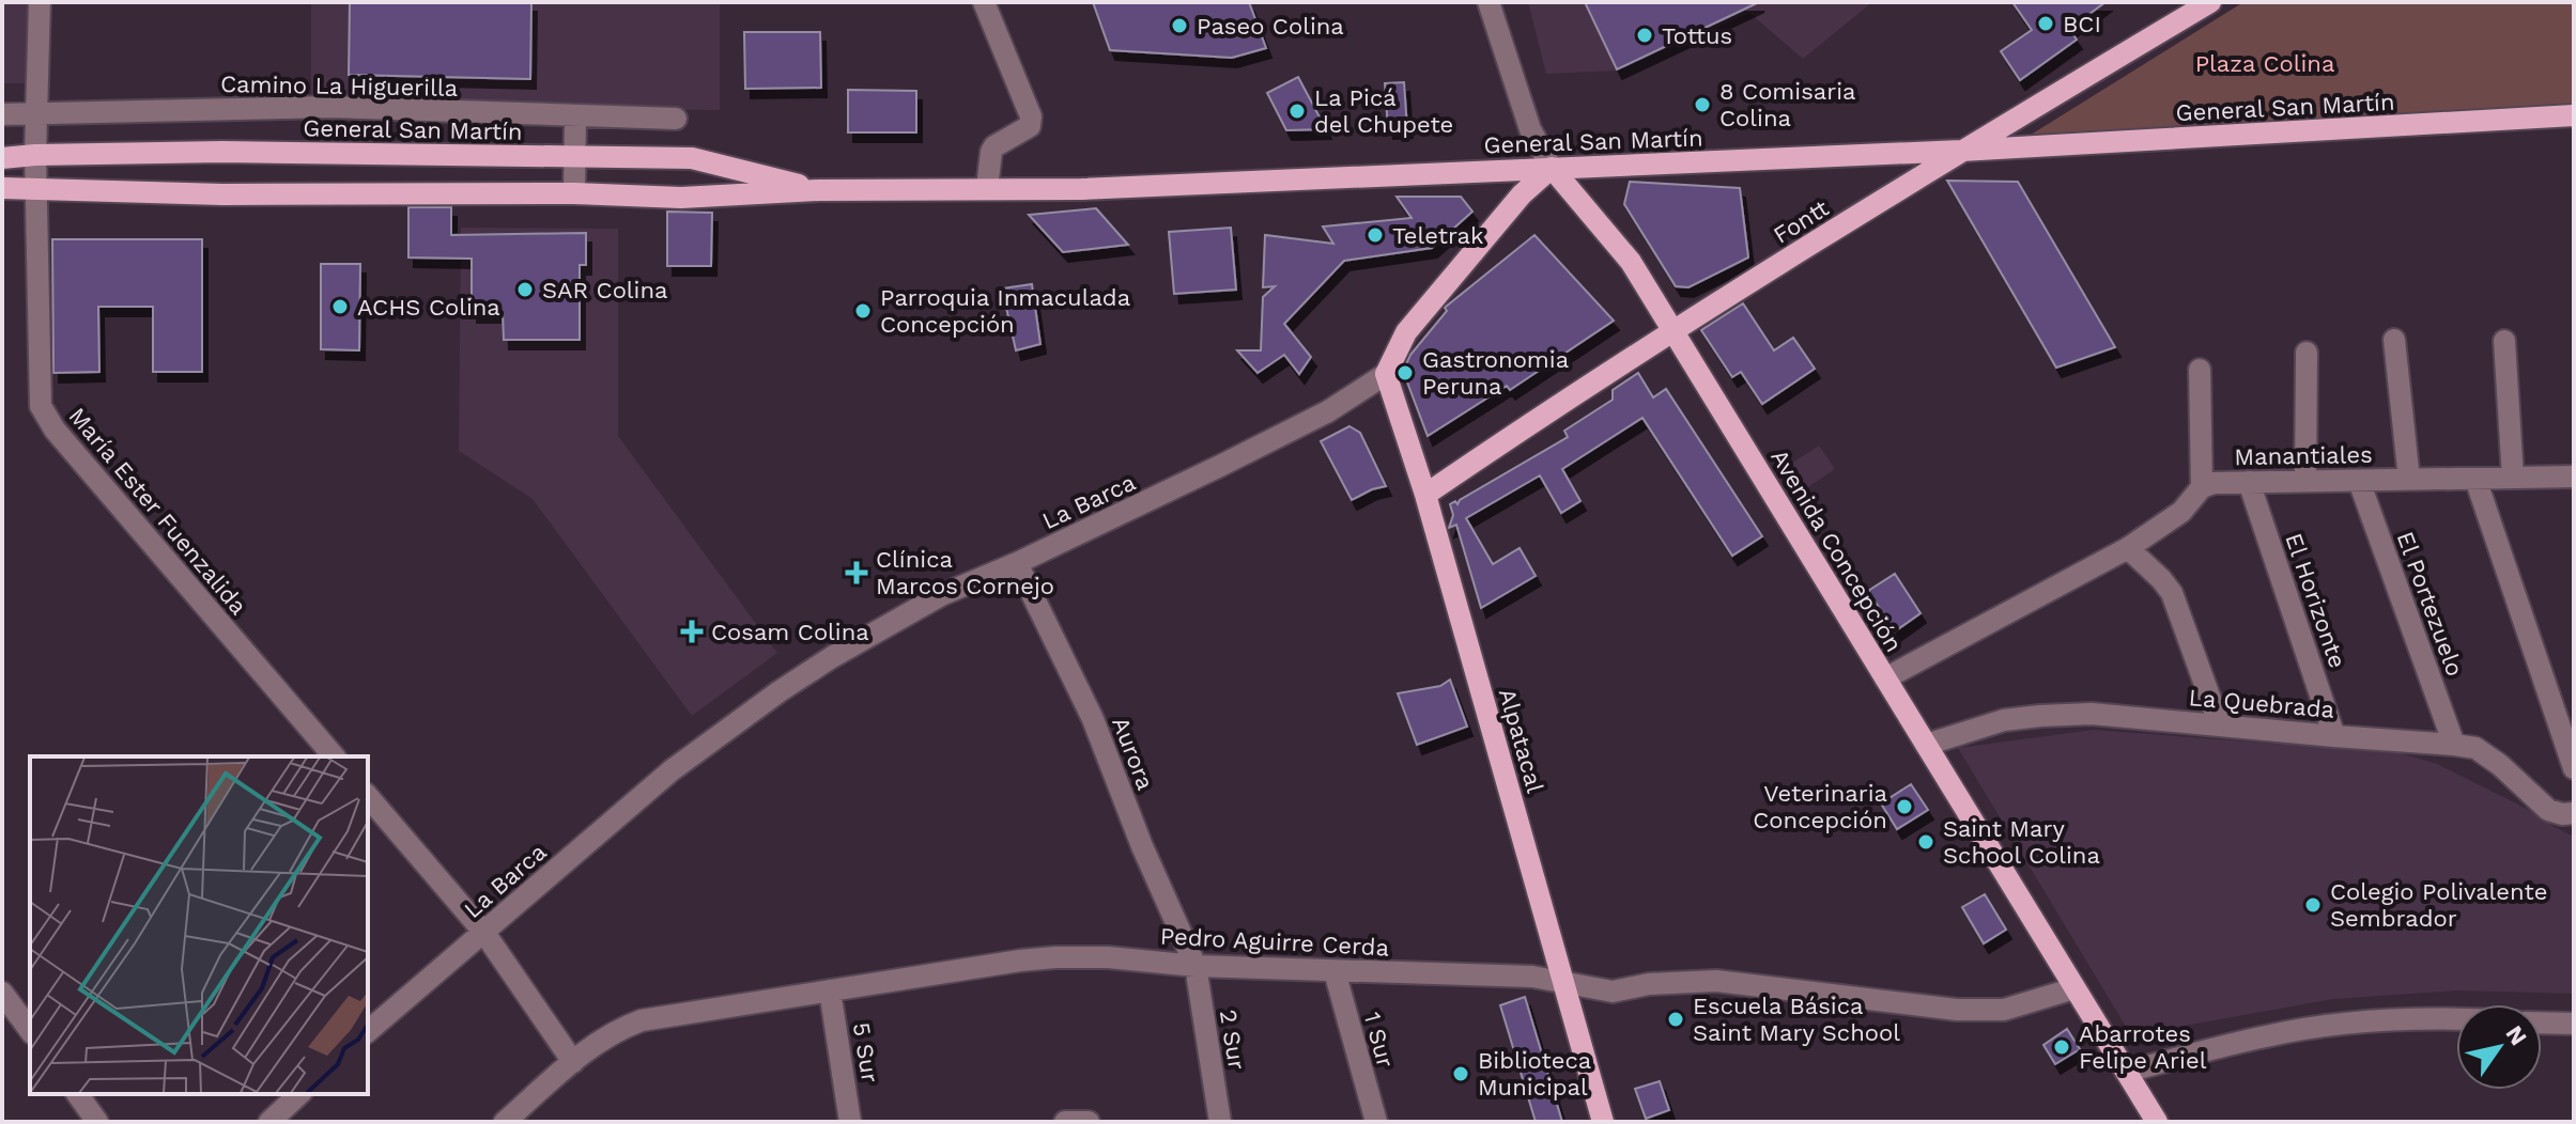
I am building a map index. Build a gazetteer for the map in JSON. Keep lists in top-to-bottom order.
{
  "streets": {
    "main road": [
      "General San Martín",
      "Fontt",
      "Avenida Concepción",
      "Alpatacal"
    ],
    "street": [
      "Camino La Higuerilla",
      "Manantiales",
      "La Barca",
      "María Ester Fuenzalida",
      "El Horizonte",
      "El Portezuelo",
      "La Quebrada",
      "Aurora",
      "Pedro Aguirre Cerda",
      "2 Sur",
      "1 Sur",
      "5 Sur"
    ]
  },
  "crossings": [
    ["Camino La Higuerilla", "María Ester Fuenzalida"],
    ["General San Martín", "Fontt"],
    ["General San Martín", "María Ester Fuenzalida"],
    ["General San Martín", "Avenida Concepción"],
    ["Fontt", "Avenida Concepción"],
    ["Fontt", "Alpatacal"],
    ["Manantiales", "El Horizonte"],
    ["Manantiales", "El Portezuelo"],
    ["La Barca", "Alpatacal"],
    ["La Barca", "Aurora"],
    ["Avenida Concepción", "La Quebrada"],
    ["Avenida Concepción", "Pedro Aguirre Cerda"],
    ["El Horizonte", "La Quebrada"],
    ["El Portezuelo", "La Quebrada"],
    ["Alpatacal", "Pedro Aguirre Cerda"],
    ["Aurora", "Pedro Aguirre Cerda"],
    ["Aurora", "2 Sur"],
    ["Pedro Aguirre Cerda", "2 Sur"],
    ["Pedro Aguirre Cerda", "1 Sur"],
    ["Pedro Aguirre Cerda", "5 Sur"]
  ],
  "parks": ["Plaza Colina"],
  "places": {
    "other": [
      "BCI",
      "Paseo Colina",
      "Tottus",
      "8 Comisaria Colina",
      "La Picá del Chupete",
      "Teletrak",
      "SAR Colina",
      "ACHS Colina",
      "Parroquia Inmaculada Concepción",
      "Gastronomia Peruna",
      "Veterinaria Concepción",
      "Saint Mary School Colina",
      "Colegio Polivalente Sembrador",
      "Escuela Básica Saint Mary School",
      "Abarrotes Felipe Ariel",
      "Biblioteca Municipal"
    ],
    "health": ["Clínica Marcos Cornejo", "Cosam Colina"]
  },
  "north": "top right"
}
